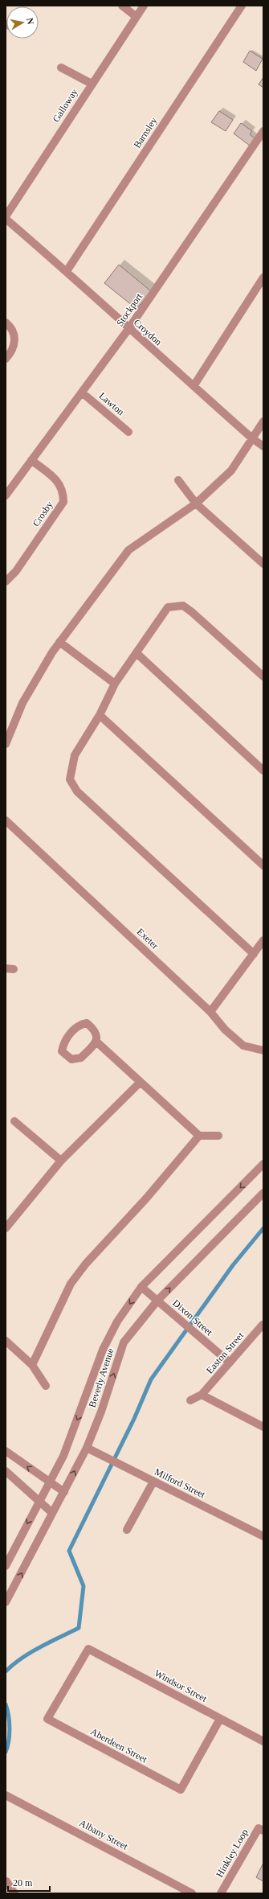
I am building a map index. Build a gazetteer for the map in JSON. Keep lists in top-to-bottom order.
{
  "streets": {
    "street": [
      "Galloway",
      "Barnsley",
      "Stockport",
      "Croydon",
      "Lawton",
      "Crosby",
      "Exeter",
      "Dixon Street",
      "Easton Street",
      "Beverly Avenue",
      "Milford Street",
      "Windsor Street",
      "Aberdeen Street",
      "Albany Street",
      "Hinkley Loop"
    ]
  },
  "crossings": [
    ["Barnsley", "Croydon"],
    ["Stockport", "Croydon"],
    ["Stockport", "Lawton"],
    ["Stockport", "Crosby"],
    ["Dixon Street", "Easton Street"],
    ["Dixon Street", "Beverly Avenue"],
    ["Beverly Avenue", "Milford Street"],
    ["Windsor Street", "Aberdeen Street"]
  ],
  "scale_bar": "20 m",
  "north": "right"
}
